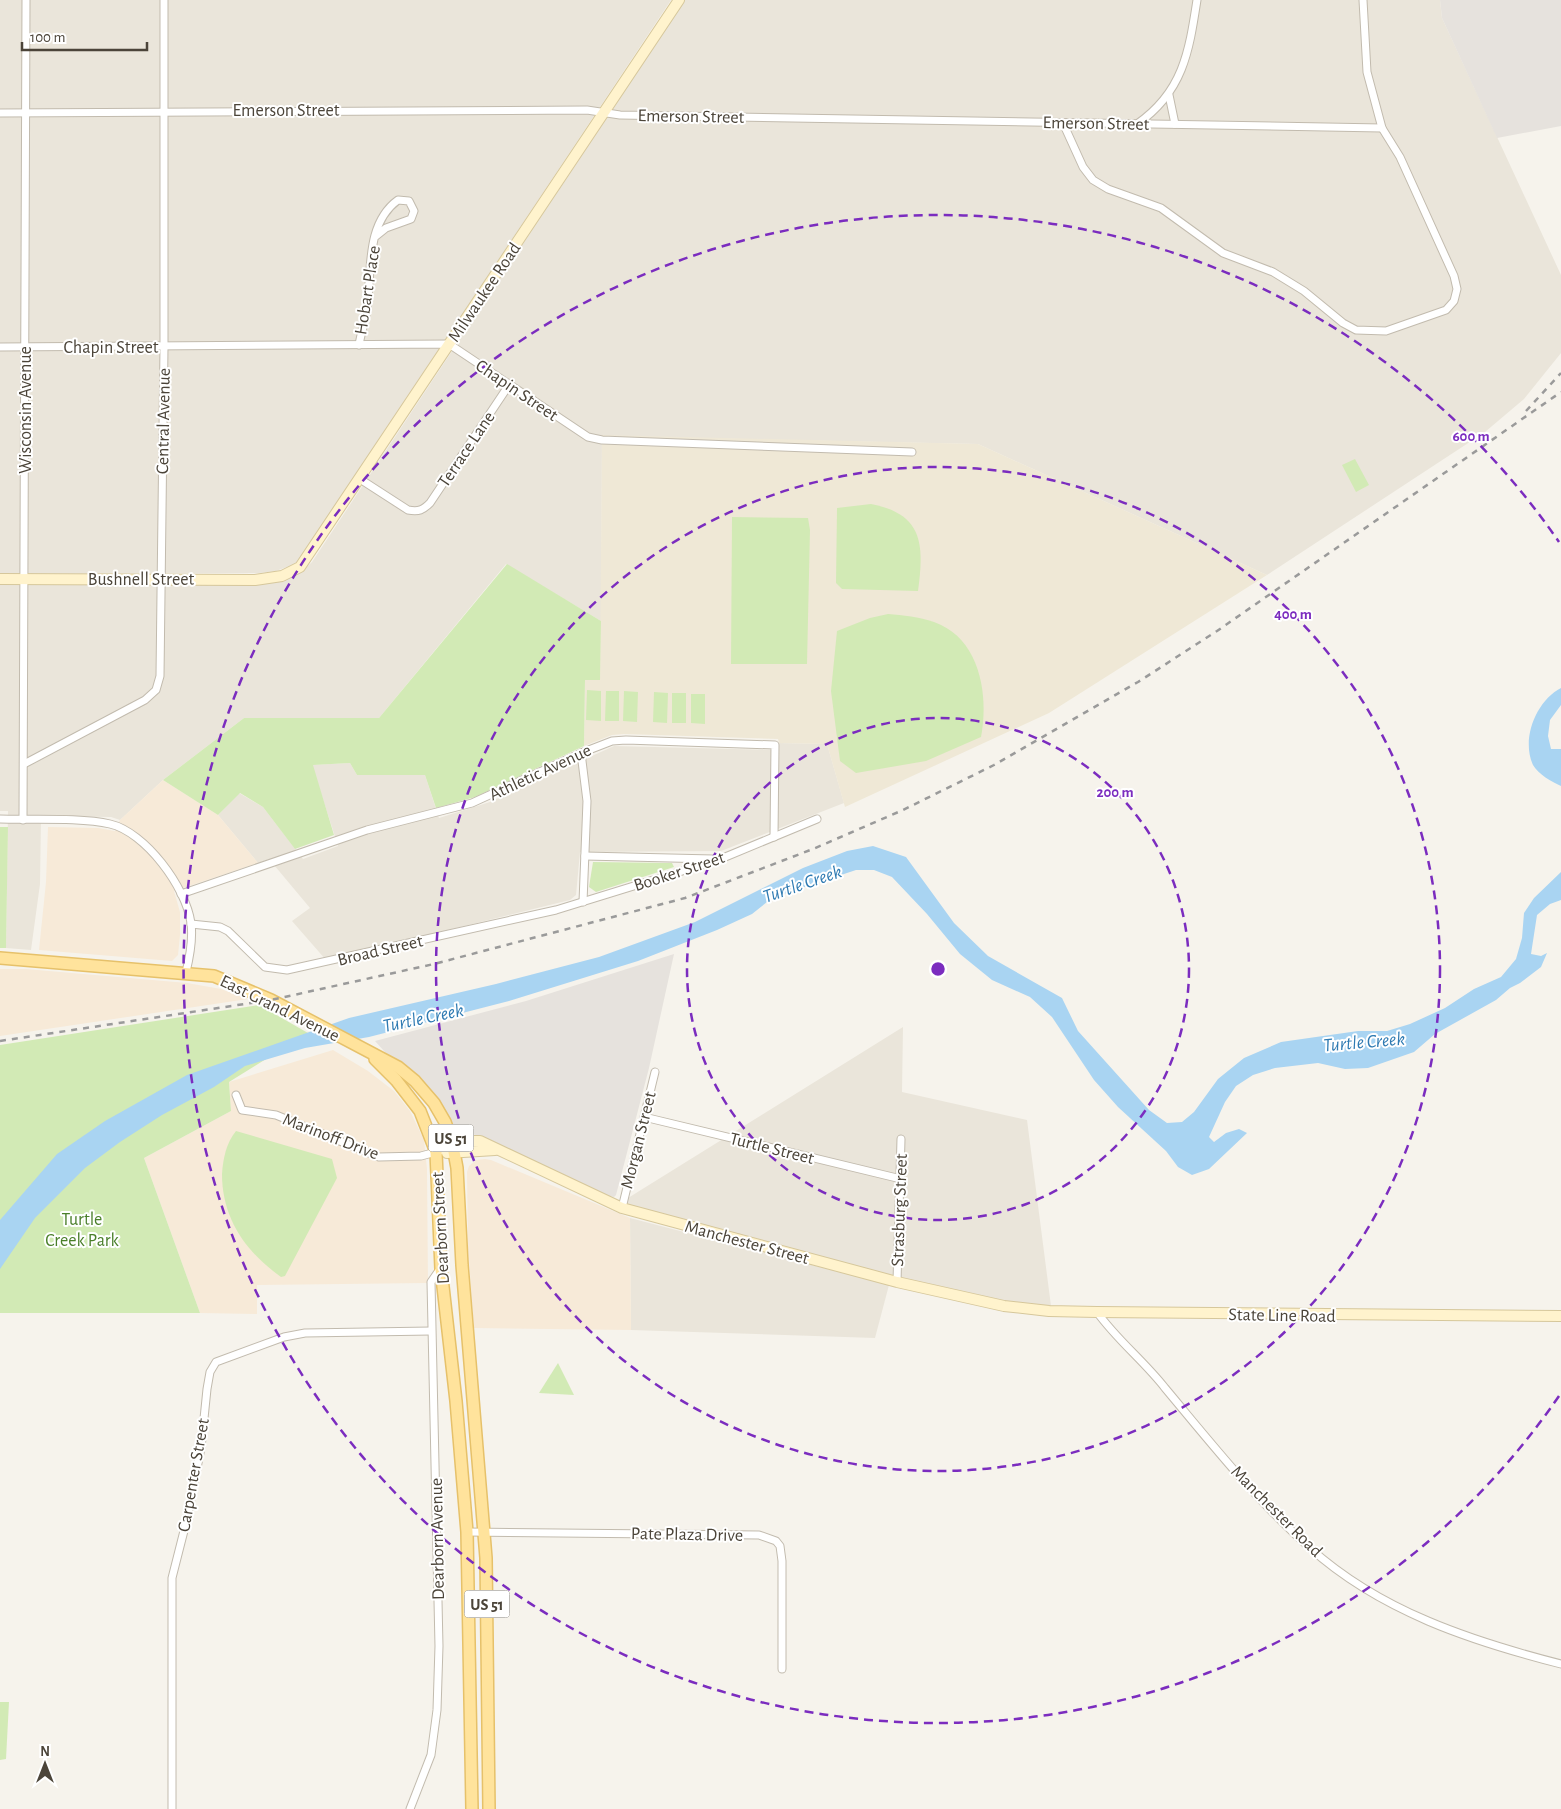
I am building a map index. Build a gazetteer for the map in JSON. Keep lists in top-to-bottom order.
{
  "streets": {
    "main road": ["East Grand Avenue", "US 51", "Dearborn Street"],
    "street": [
      "Emerson Street",
      "Hobart Place",
      "Milwaukee Road",
      "Chapin Street",
      "Wisconsin Avenue",
      "Central Avenue",
      "Terrace Lane",
      "Bushnell Street",
      "Athletic Avenue",
      "Booker Street",
      "Broad Street",
      "Marinoff Drive",
      "Morgan Street",
      "Turtle Street",
      "Strasburg Street",
      "Manchester Street",
      "State Line Road",
      "Carpenter Street",
      "Manchester Road",
      "Pate Plaza Drive",
      "Dearborn Avenue"
    ]
  },
  "crossings": [
    ["Emerson Street", "Milwaukee Road"],
    ["Emerson Street", "Wisconsin Avenue"],
    ["Emerson Street", "Central Avenue"],
    ["Hobart Place", "Chapin Street"],
    ["Milwaukee Road", "Chapin Street"],
    ["Milwaukee Road", "Terrace Lane"],
    ["Milwaukee Road", "Bushnell Street"],
    ["Chapin Street", "Wisconsin Avenue"],
    ["Chapin Street", "Central Avenue"],
    ["Chapin Street", "Terrace Lane"],
    ["Wisconsin Avenue", "Central Avenue"],
    ["Wisconsin Avenue", "Bushnell Street"],
    ["Central Avenue", "Bushnell Street"],
    ["Athletic Avenue", "Booker Street"],
    ["Booker Street", "Broad Street"],
    ["East Grand Avenue", "US 51"],
    ["East Grand Avenue", "Dearborn Street"],
    ["Marinoff Drive", "Dearborn Street"],
    ["Marinoff Drive", "Manchester Street"],
    ["US 51", "Dearborn Street"],
    ["US 51", "Pate Plaza Drive"],
    ["Morgan Street", "Turtle Street"],
    ["Morgan Street", "Manchester Street"],
    ["Turtle Street", "Strasburg Street"],
    ["Strasburg Street", "Manchester Street"],
    ["Dearborn Street", "Manchester Street"],
    ["Dearborn Street", "Pate Plaza Drive"],
    ["Dearborn Street", "Dearborn Avenue"],
    ["Manchester Street", "State Line Road"],
    ["State Line Road", "Manchester Road"],
    ["Carpenter Street", "Dearborn Avenue"]
  ],
  "water": ["Turtle Creek"],
  "parks": ["Turtle Creek Park"],
  "scale_bar": "100 m",
  "north": "top",
  "rings": ["600 m", "400 m", "200 m"]
}
